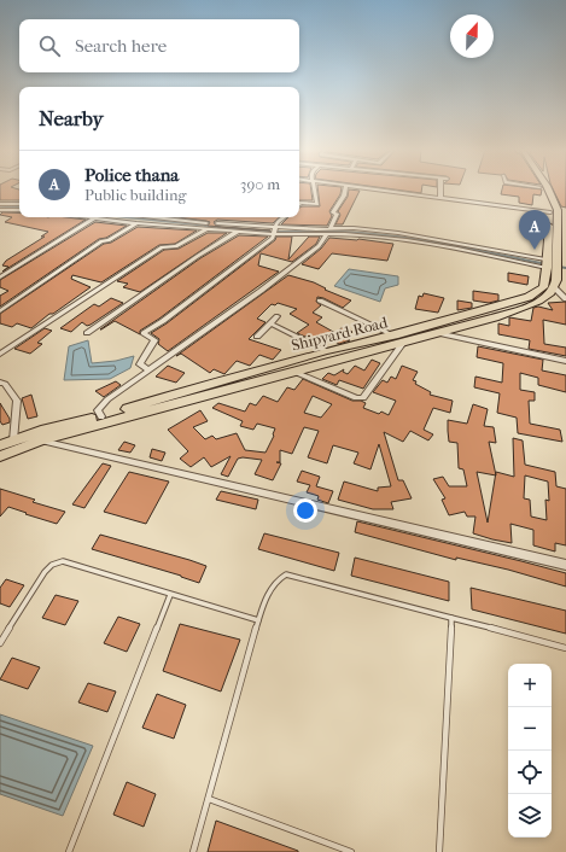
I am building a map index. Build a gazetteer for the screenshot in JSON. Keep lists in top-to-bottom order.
{
  "streets": {
    "main road": ["Shipyard Road"]
  },
  "north": "top",
  "page": {
    "search": "Search here",
    "heading": "Nearby",
    "list": [
      {
        "mark": "A",
        "name": "Police thana",
        "note": "Public building",
        "value": "390 m"
      }
    ],
    "pins": "A",
    "map_buttons": ["+", "−"]
  }
}
